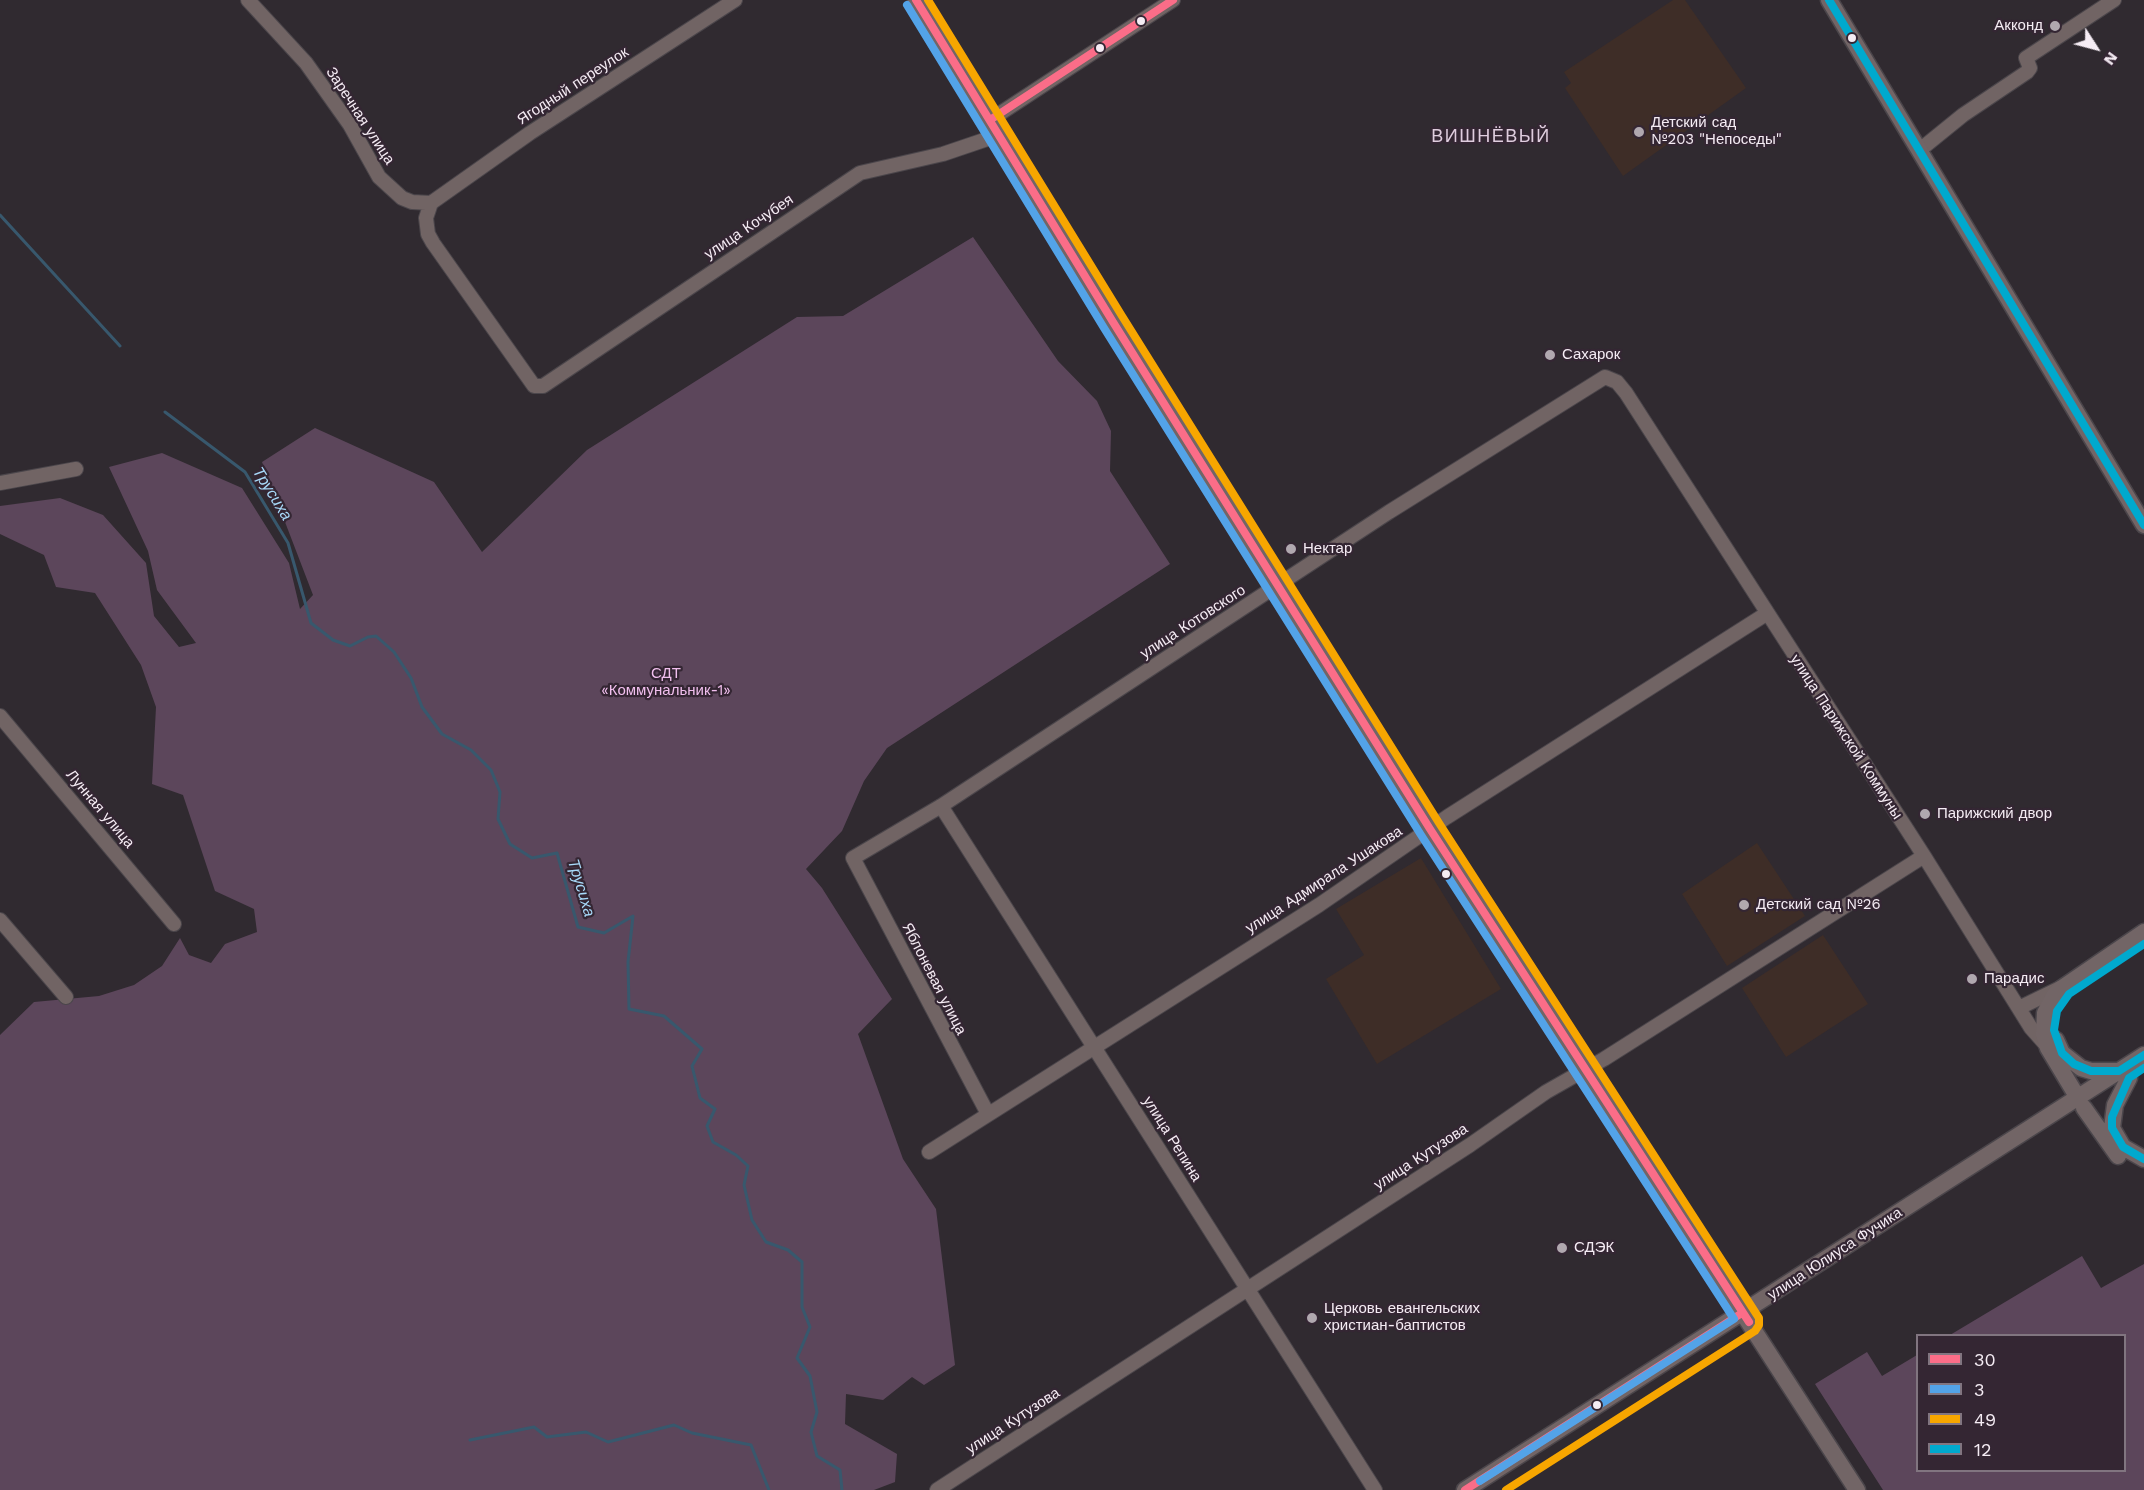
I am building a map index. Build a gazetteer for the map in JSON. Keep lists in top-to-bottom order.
{
  "streets": {
    "main road": ["улица Парижской Коммуны", "улица Юлиуса Фучика"],
    "street": [
      "Ягодный переулок",
      "Заречная улица",
      "улица Кочубея",
      "улица Котовского",
      "Лунная улица",
      "улица Адмирала Ушакова",
      "Яблоневая улица",
      "улица Репина",
      "улица Кутузова"
    ]
  },
  "crossings": [
    ["Ягодный переулок", "Заречная улица"],
    ["Ягодный переулок", "улица Кочубея"],
    ["Заречная улица", "улица Кочубея"],
    ["улица Котовского", "улица Парижской Коммуны"],
    ["улица Котовского", "Яблоневая улица"],
    ["улица Котовского", "улица Репина"],
    ["улица Парижской Коммуны", "улица Адмирала Ушакова"],
    ["улица Парижской Коммуны", "улица Кутузова"],
    ["улица Парижской Коммуны", "улица Юлиуса Фучика"],
    ["улица Адмирала Ушакова", "Яблоневая улица"],
    ["улица Адмирала Ушакова", "улица Репина"],
    ["улица Репина", "улица Кутузова"]
  ],
  "districts": ["ВИШНЁВЫЙ"],
  "water": ["Трусиха"],
  "parks": ["СДТ «Коммунальник-1»"],
  "places": [
    "Акконд",
    "Детский сад №203 \"Непоседы\"",
    "Сахарок",
    "Нектар",
    "Парижский двор",
    "Детский сад №26",
    "Парадис",
    "СДЭК",
    "Церковь евангельских христиан-баптистов"
  ],
  "lines": [
    "transit line 30",
    "transit line 49",
    "transit line 12",
    "transit line 3"
  ],
  "legend": [
    "30",
    "3",
    "49",
    "12"
  ],
  "north": "bottom right"
}
